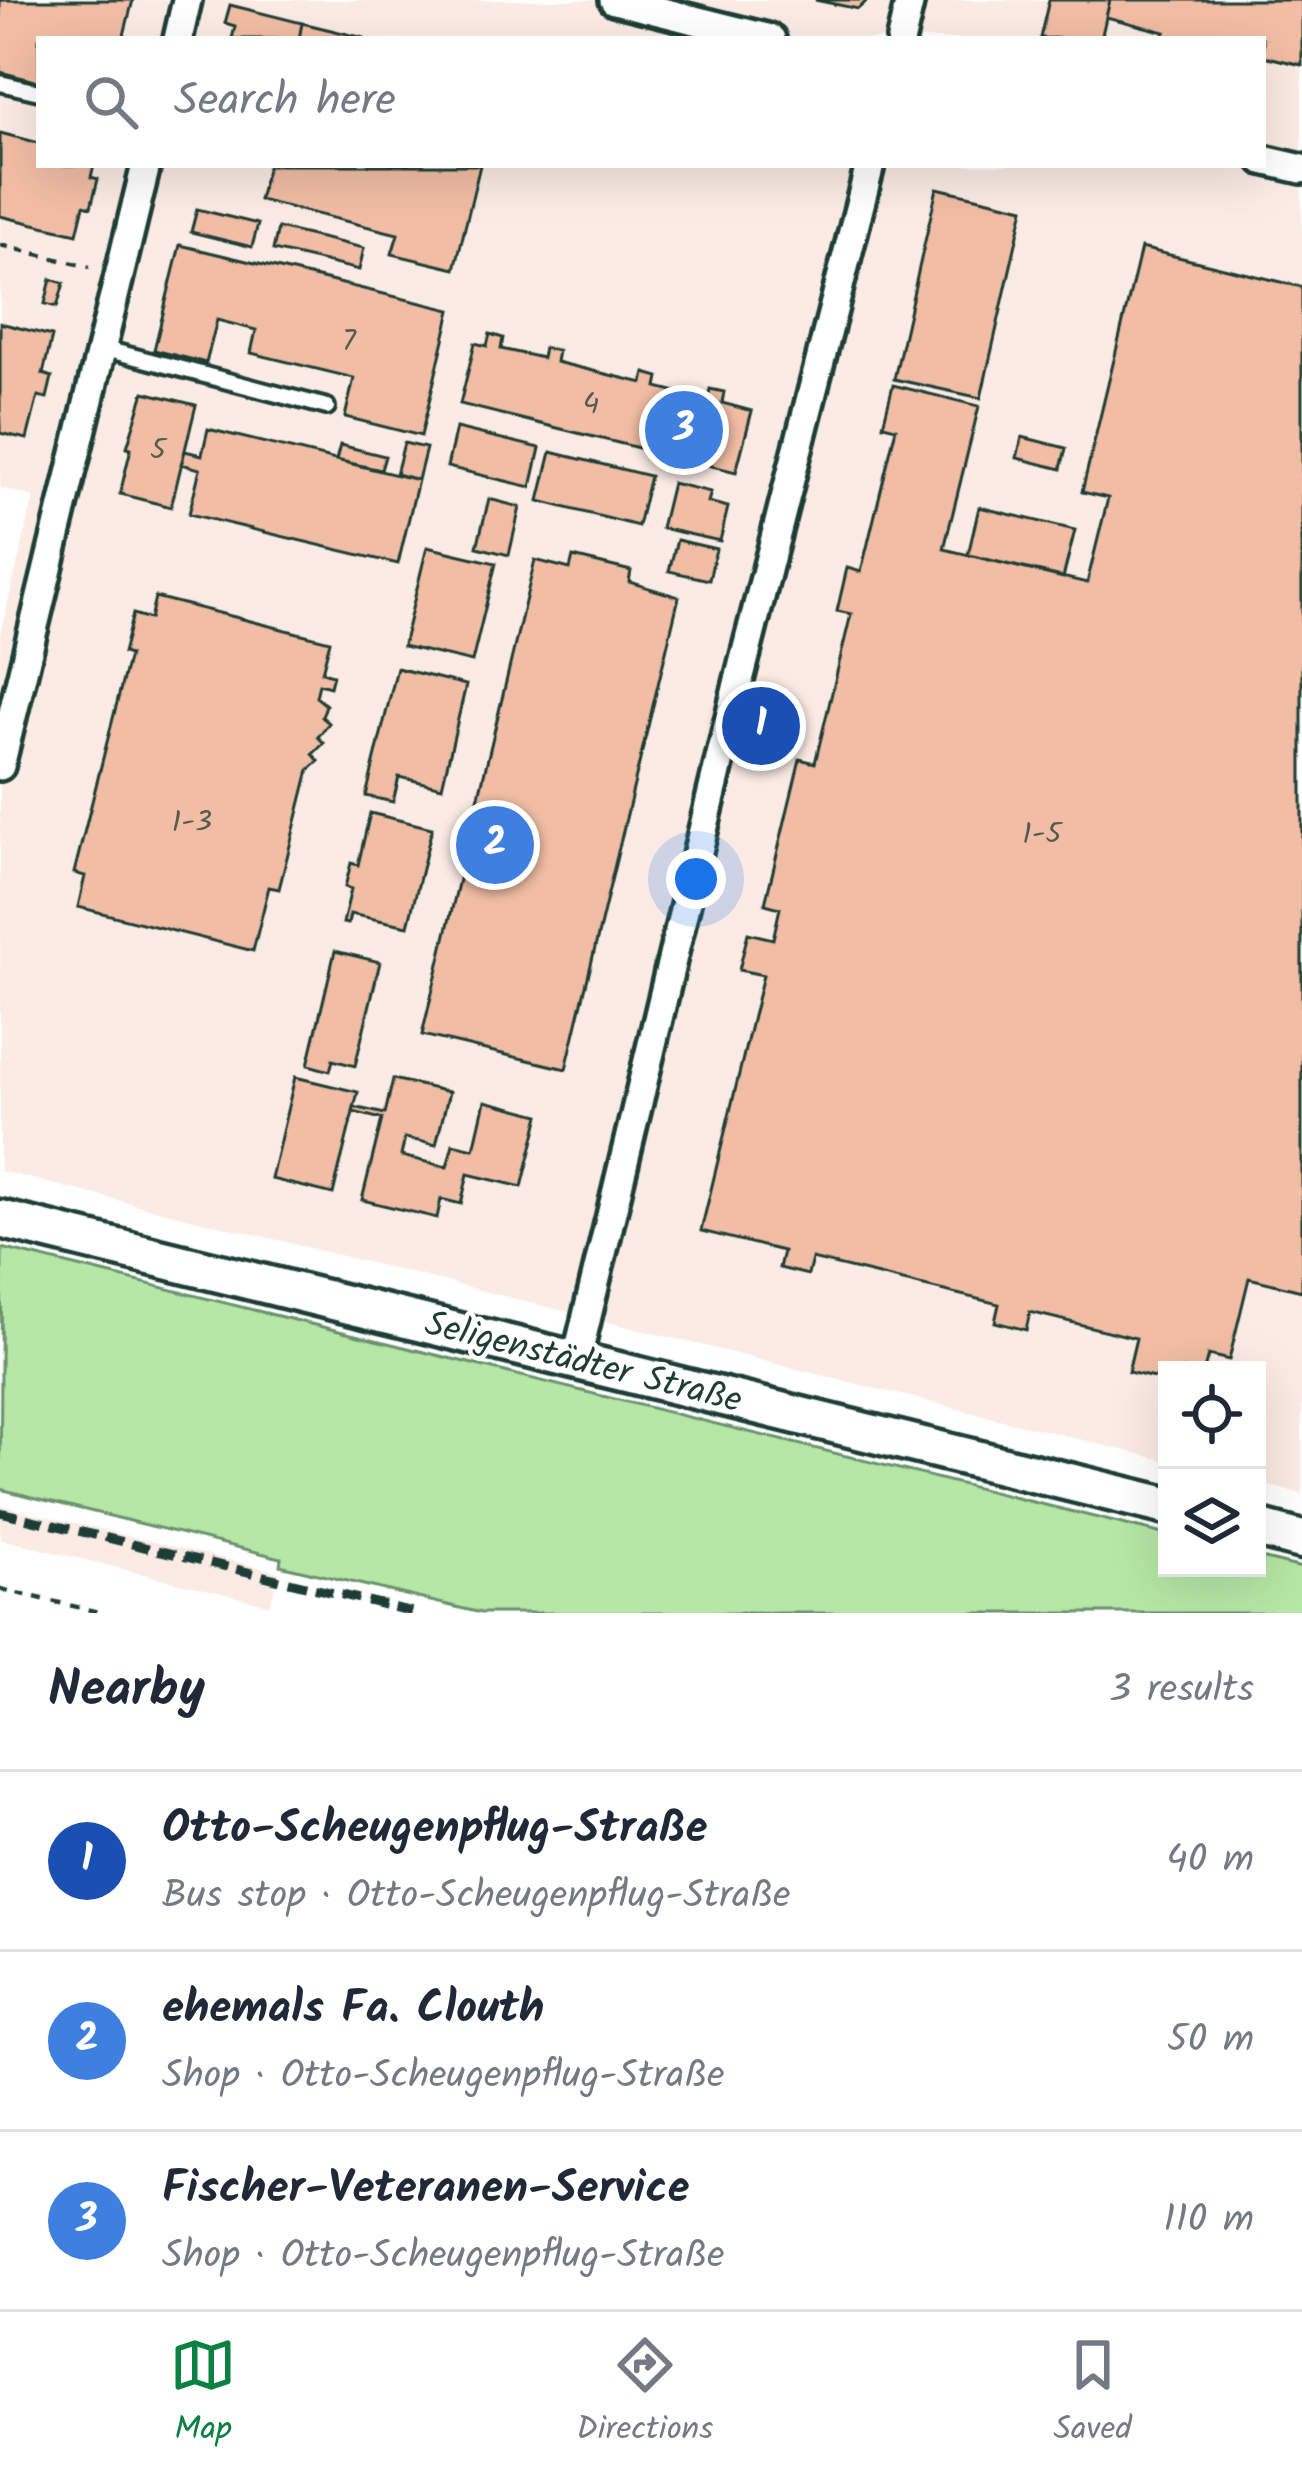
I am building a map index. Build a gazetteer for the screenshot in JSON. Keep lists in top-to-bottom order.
{
  "streets": {
    "street": ["Seligenstädter Straße"]
  },
  "house_numbers": [
    "7",
    "4",
    "5",
    "1-3",
    "1-5"
  ],
  "page": {
    "search": "Search here",
    "pins": ["3", "1", "2"],
    "heading": ["Nearby", "3 results"],
    "list": [
      {
        "mark": "1",
        "name": "Otto-Scheugenpflug-Straße",
        "note": "Bus stop · Otto-Scheugenpflug-Straße",
        "value": "40 m"
      },
      {
        "mark": "2",
        "name": "ehemals Fa. Clouth",
        "note": "Shop · Otto-Scheugenpflug-Straße",
        "value": "50 m"
      },
      {
        "mark": "3",
        "name": "Fischer-Veteranen-Service",
        "note": "Shop · Otto-Scheugenpflug-Straße",
        "value": "110 m"
      }
    ],
    "nav": ["Map", "Directions", "Saved"]
  }
}
